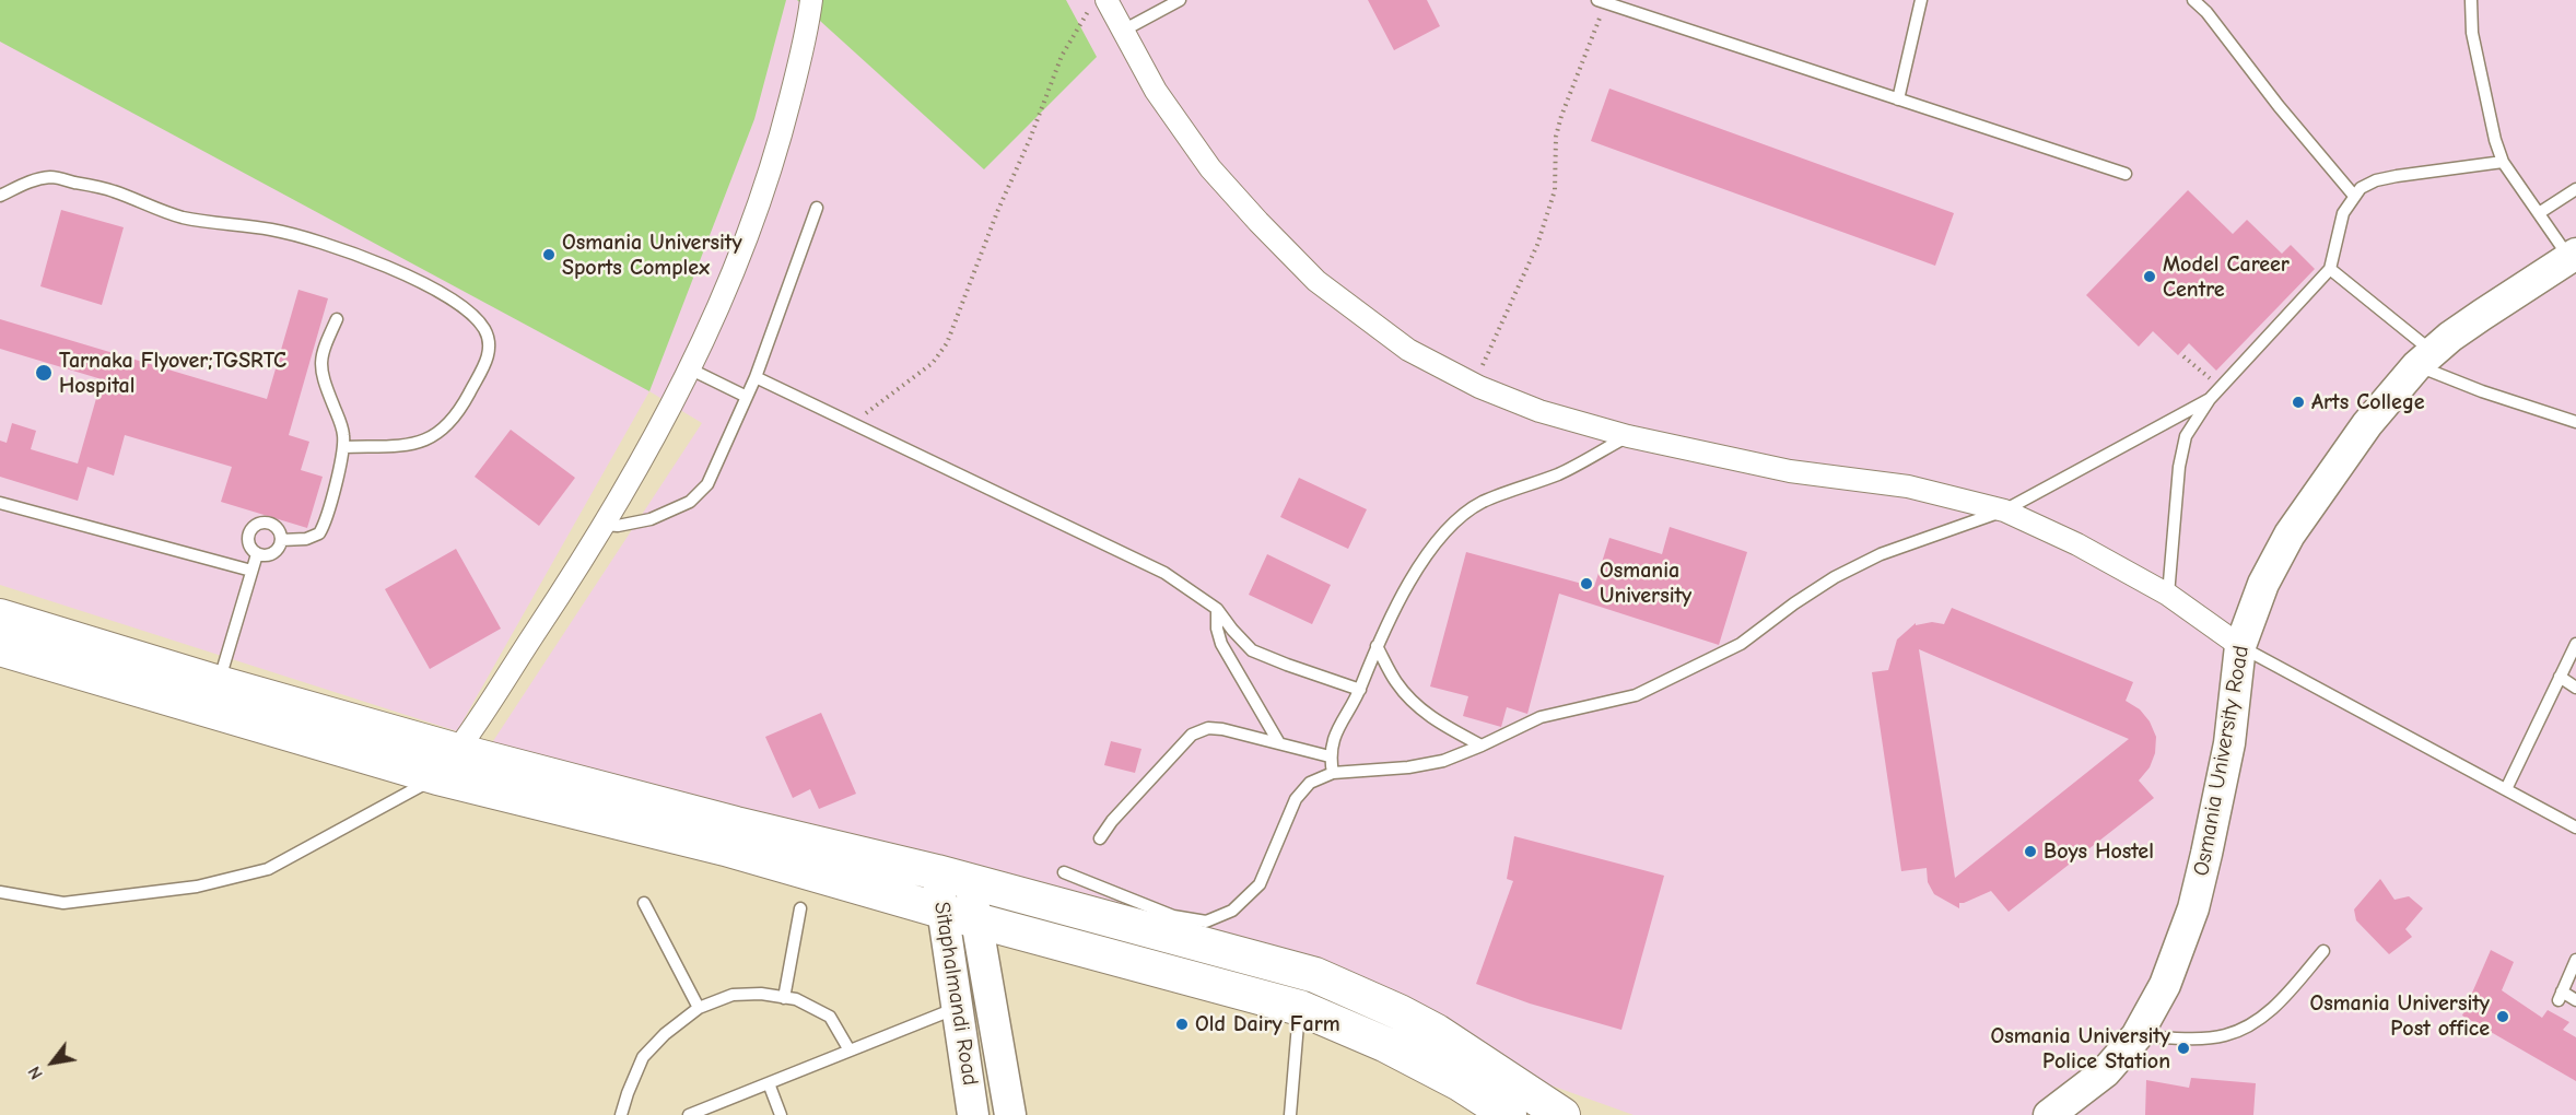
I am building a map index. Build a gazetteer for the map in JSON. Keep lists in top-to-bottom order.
{
  "streets": {
    "main road": ["Osmania University Road", "Sitaphalmandi Road"]
  },
  "places": [
    "Osmania University Sports Complex",
    "Model Career Centre",
    "Tarnaka Flyover;TGSRTC Hospital",
    "Arts College",
    "Osmania University",
    "Boys Hostel",
    "Osmania University Post office",
    "Old Dairy Farm",
    "Osmania University Police Station"
  ],
  "north": "bottom left"
}
